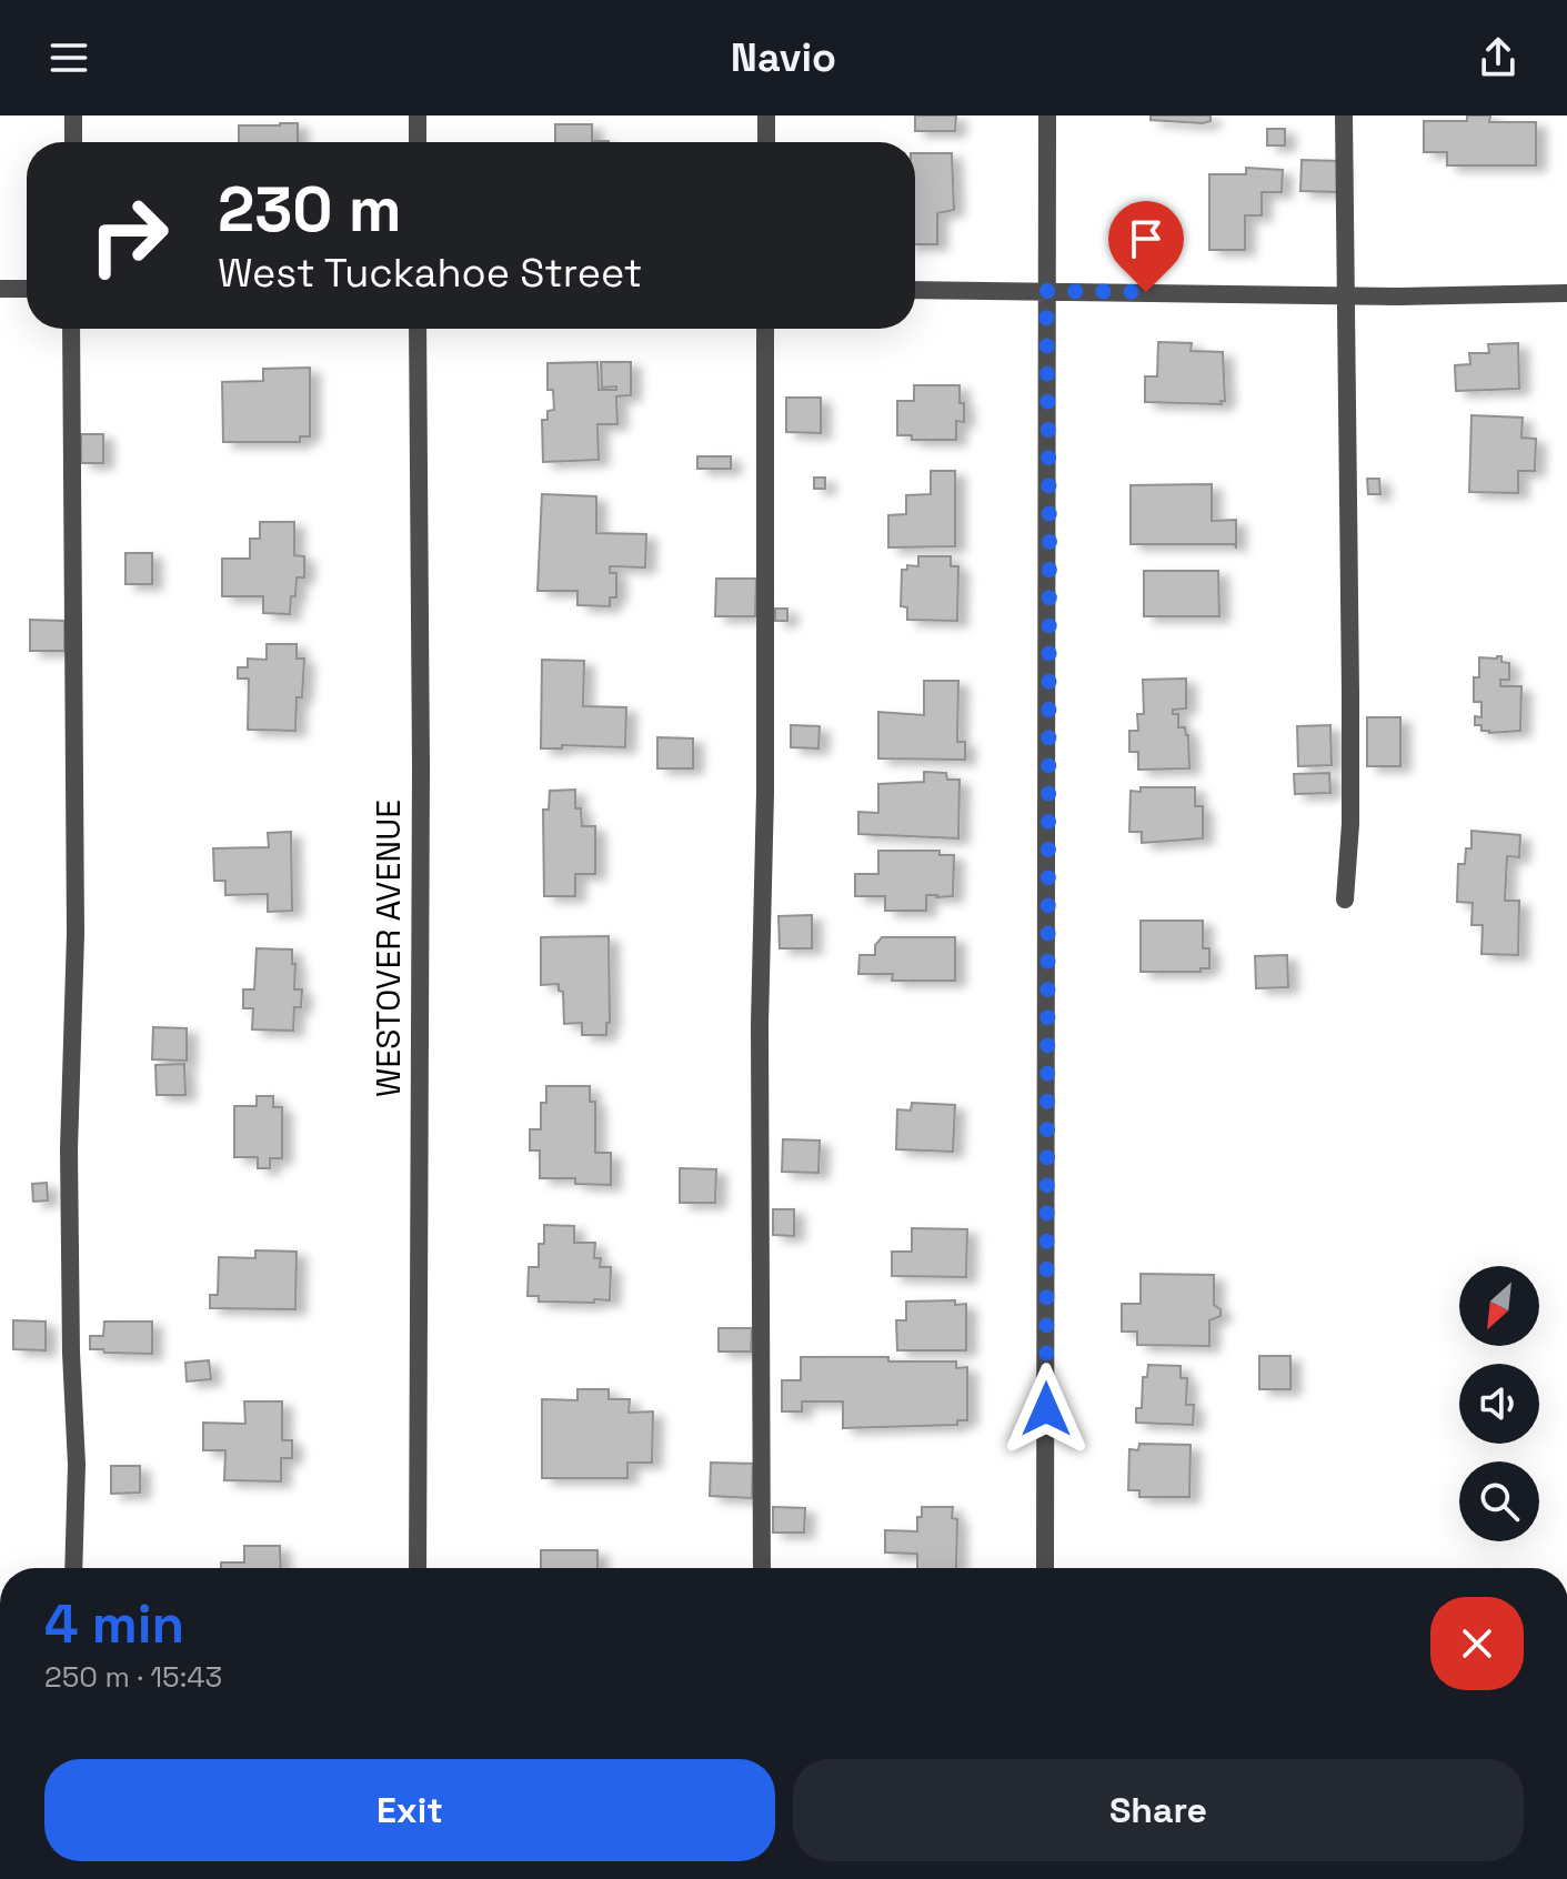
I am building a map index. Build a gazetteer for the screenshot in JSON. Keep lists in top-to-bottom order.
{
  "streets": {
    "street": ["WESTOVER AVENUE"]
  },
  "north": "bottom left",
  "page": {
    "header": "Navio",
    "turn": ["230 m", "West Tuckahoe Street"],
    "heading": ["4 min", "250 m · 15:43"],
    "buttons": ["Exit", "Share"]
  }
}
